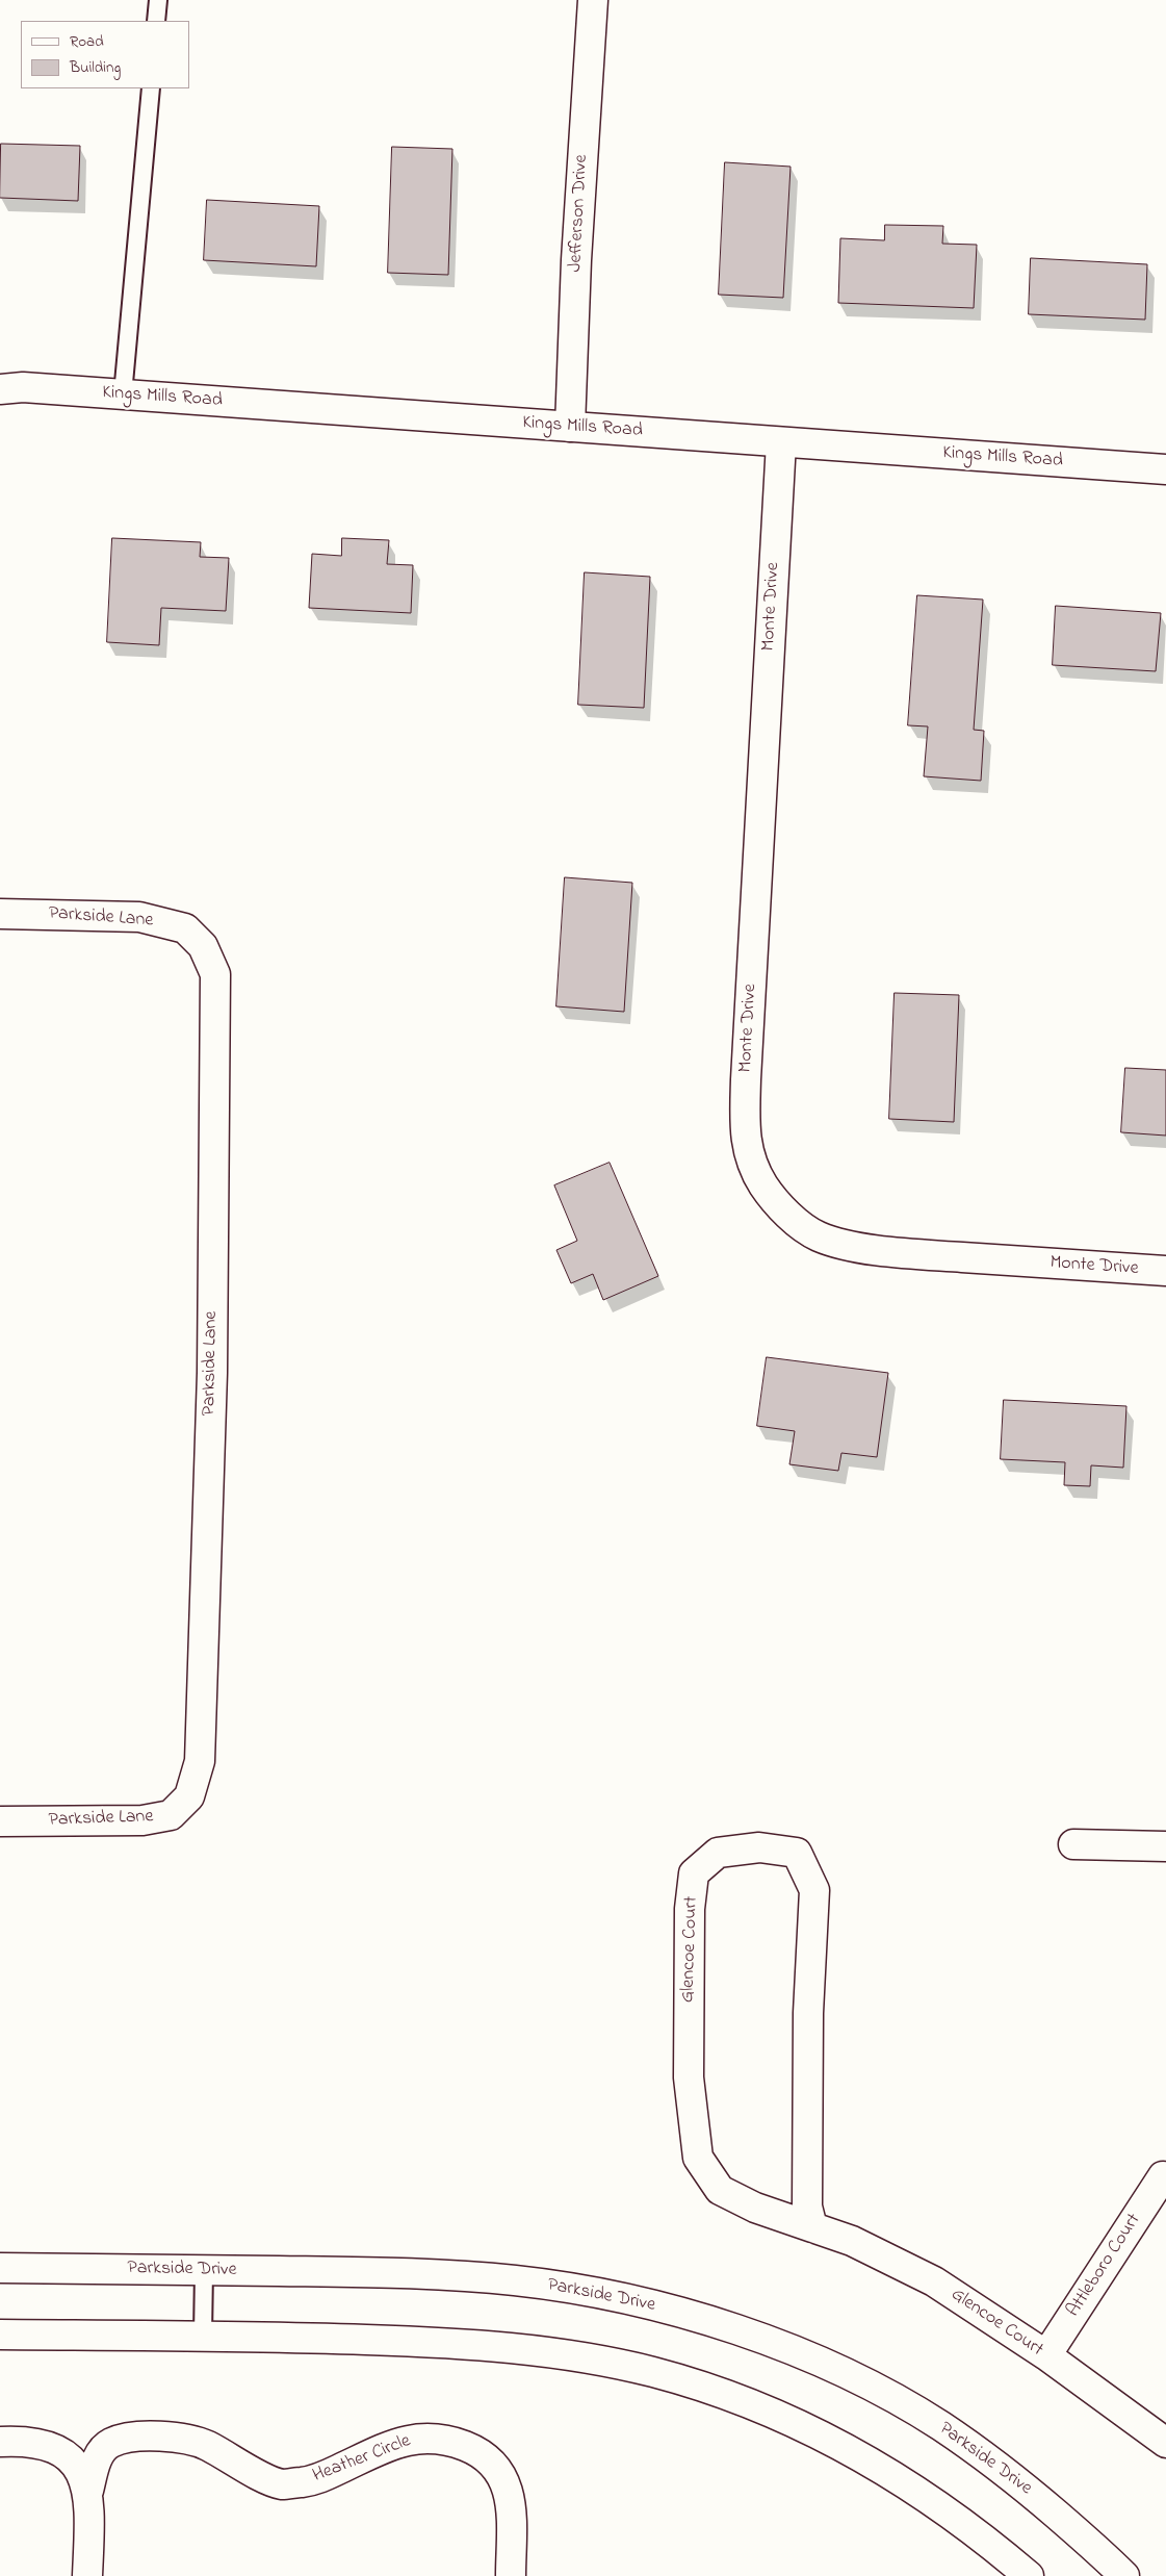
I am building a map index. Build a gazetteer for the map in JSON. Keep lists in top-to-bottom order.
{
  "streets": {
    "street": [
      "Jefferson Drive",
      "Kings Mills Road",
      "Monte Drive",
      "Parkside Lane",
      "Glencoe Court",
      "Attleboro Court",
      "Parkside Drive",
      "Heather Circle"
    ]
  },
  "crossings": [
    ["Jefferson Drive", "Kings Mills Road"],
    ["Kings Mills Road", "Monte Drive"],
    ["Glencoe Court", "Attleboro Court"]
  ],
  "legend": ["Road", "Building"]
}
